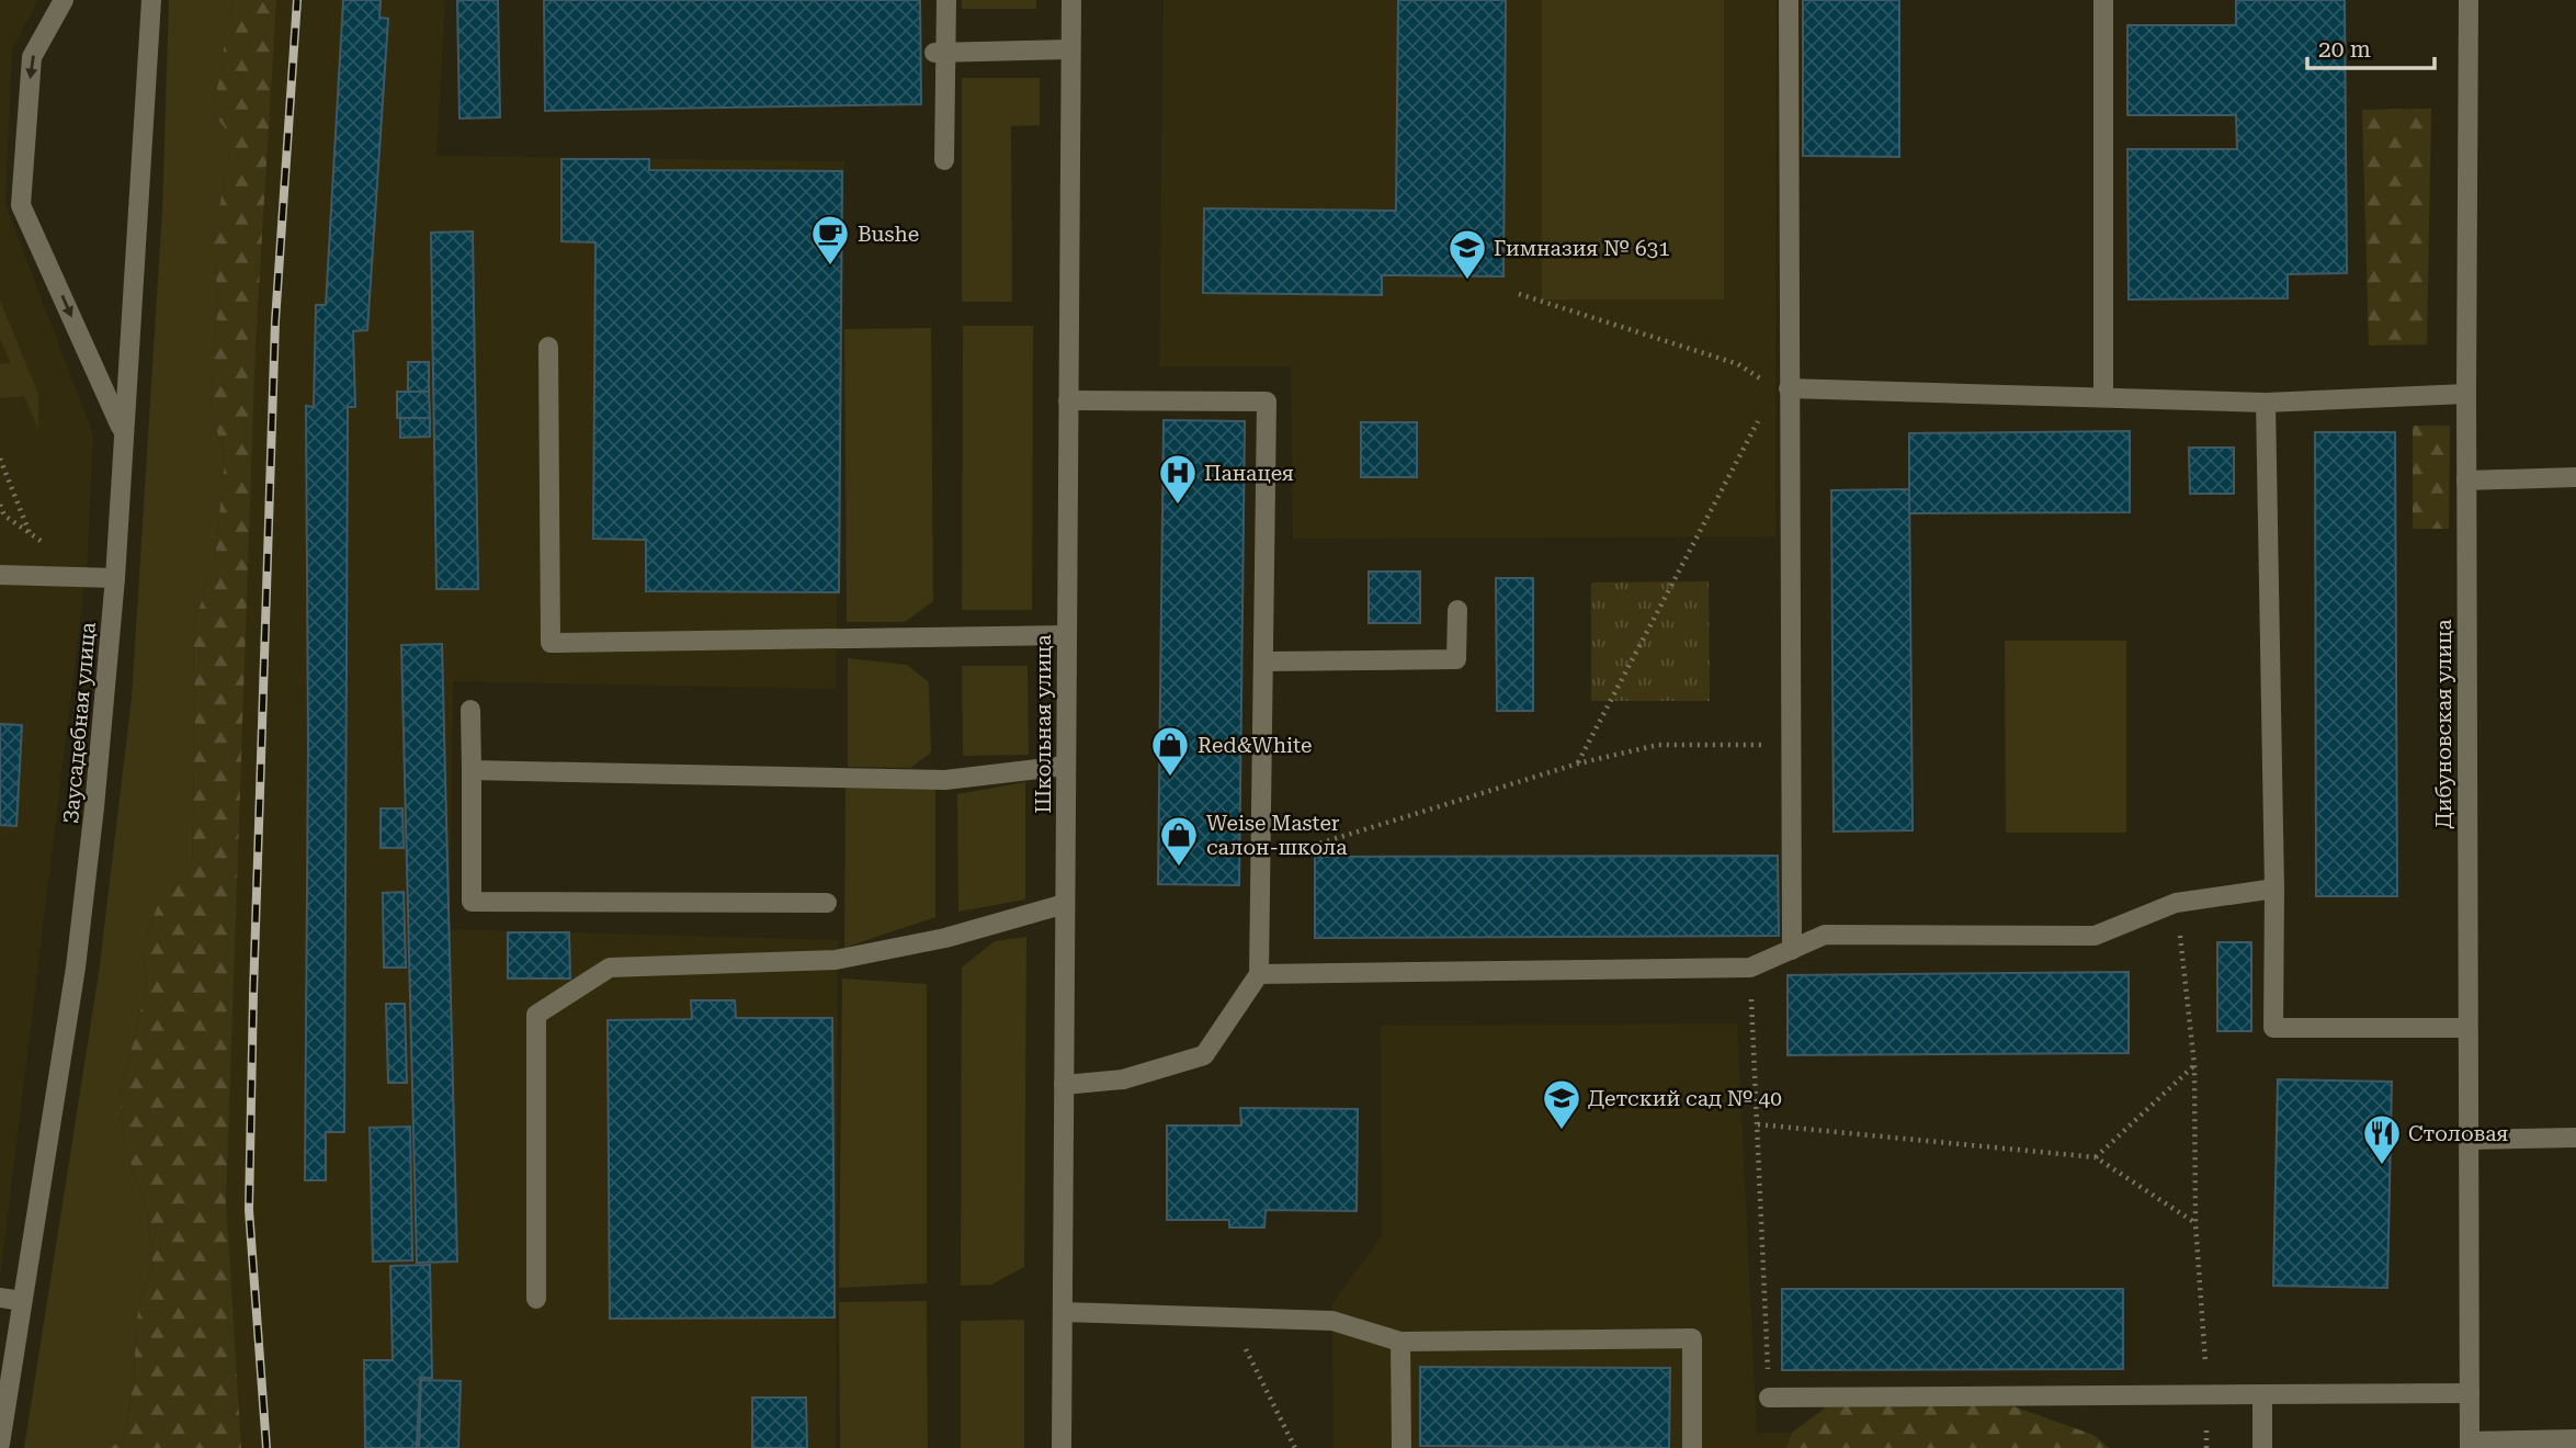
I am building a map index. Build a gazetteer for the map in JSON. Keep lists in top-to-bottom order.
{
  "streets": {
    "street": ["Заусадебная улица", "Школьная улица", "Дибуновская улица"]
  },
  "places": {
    "cafe": ["Bushe"],
    "school or university": ["Гимназия № 631", "Детский сад № 40"],
    "hospital": ["Панацея"],
    "shop": ["Red&White", "Weise Master салон-школа"],
    "restaurant": ["Столовая"]
  },
  "scale_bar": "20 m"
}
